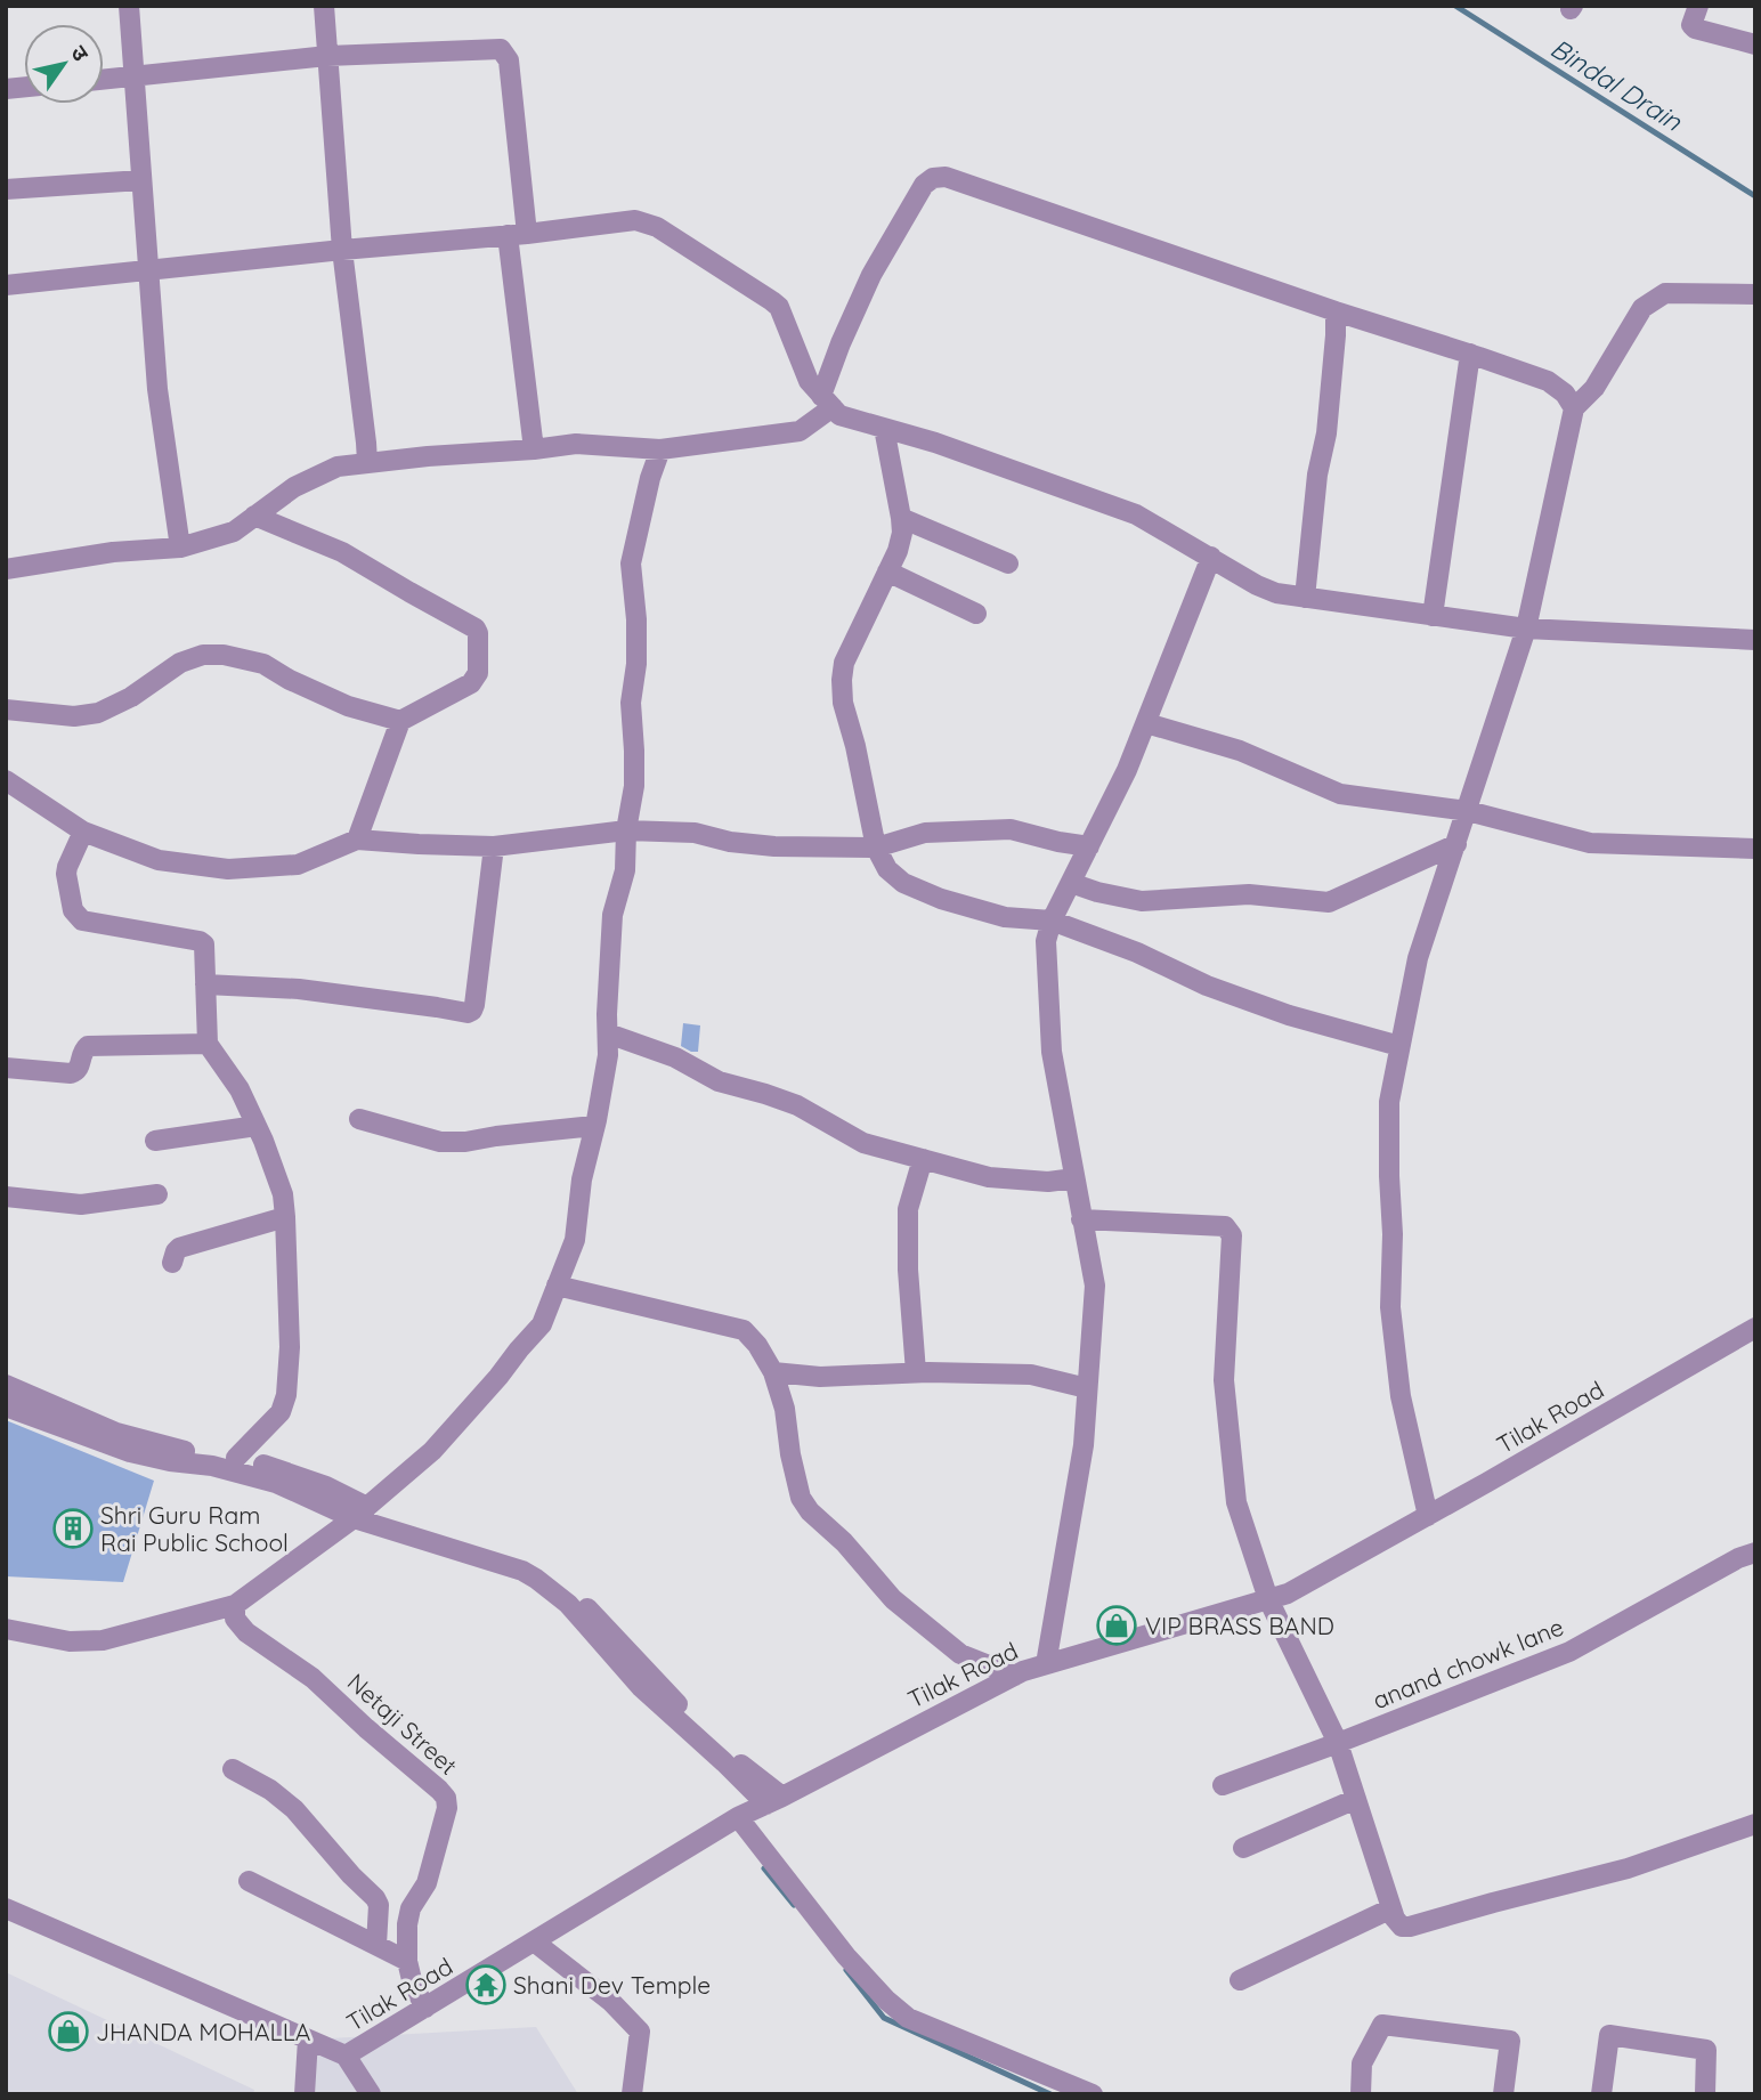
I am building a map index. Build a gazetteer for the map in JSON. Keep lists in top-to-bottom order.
{
  "streets": {
    "street": ["Tilak Road", "anand chowk lane", "Netaji Street"]
  },
  "crossings": [
    ["Tilak Road", "Netaji Street"]
  ],
  "water": ["Bindal Drain"],
  "places": {
    "building": ["Shri Guru Ram Rai Public School"],
    "shop": ["VIP BRASS BAND", "JHANDA MOHALLA"],
    "temple": ["Shani Dev Temple"]
  },
  "north": "top right"
}
